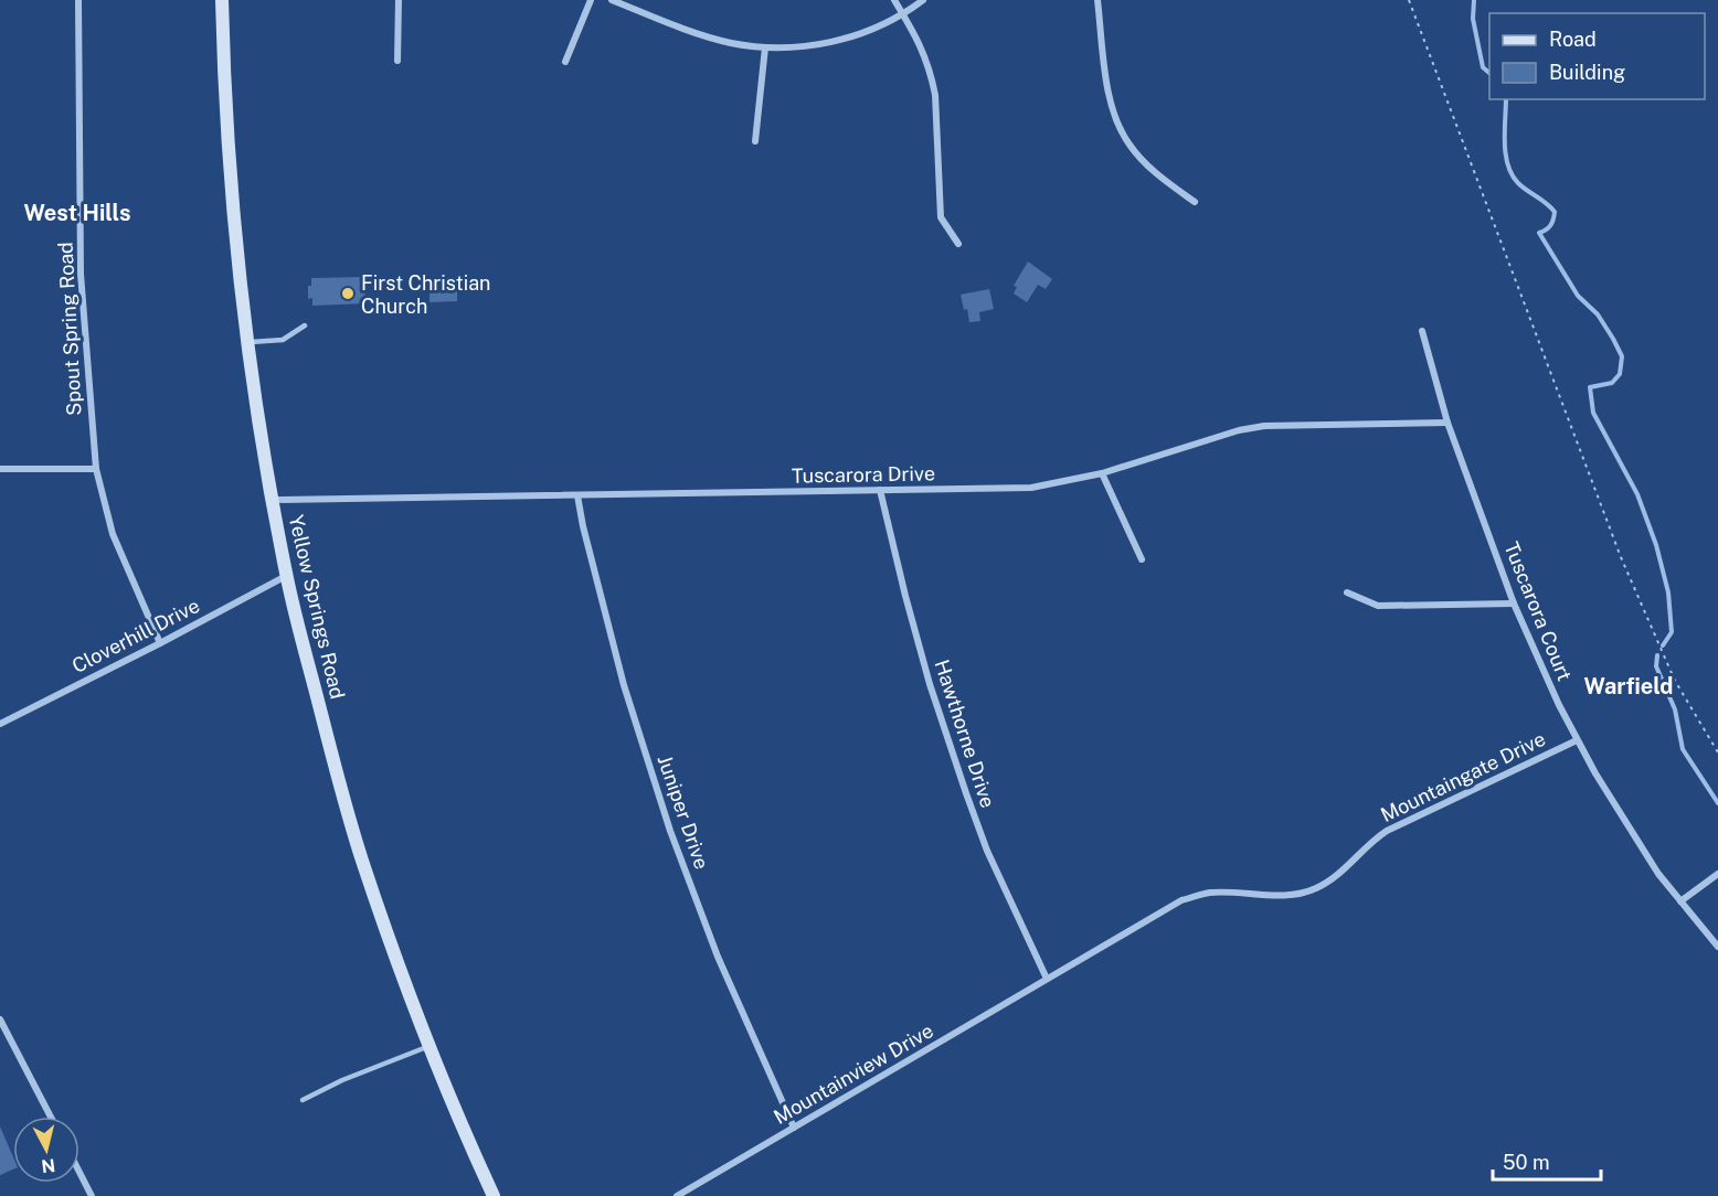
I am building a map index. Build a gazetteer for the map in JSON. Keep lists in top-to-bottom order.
{
  "streets": {
    "main road": ["Yellow Springs Road"],
    "street": [
      "Spout Spring Road",
      "Tuscarora Drive",
      "Tuscarora Court",
      "Cloverhill Drive",
      "Hawthorne Drive",
      "Mountaingate Drive",
      "Juniper Drive",
      "Mountainview Drive"
    ]
  },
  "crossings": [
    ["Spout Spring Road", "Cloverhill Drive"],
    ["Tuscarora Drive", "Yellow Springs Road"],
    ["Tuscarora Drive", "Tuscarora Court"],
    ["Tuscarora Drive", "Hawthorne Drive"],
    ["Tuscarora Drive", "Juniper Drive"],
    ["Yellow Springs Road", "Cloverhill Drive"],
    ["Tuscarora Court", "Mountaingate Drive"],
    ["Hawthorne Drive", "Mountaingate Drive"],
    ["Hawthorne Drive", "Mountainview Drive"],
    ["Mountaingate Drive", "Mountainview Drive"],
    ["Juniper Drive", "Mountainview Drive"]
  ],
  "districts": ["West Hills", "Warfield"],
  "places": ["First Christian Church"],
  "legend": ["Road", "Building"],
  "scale_bar": "50 m",
  "north": "bottom"
}
